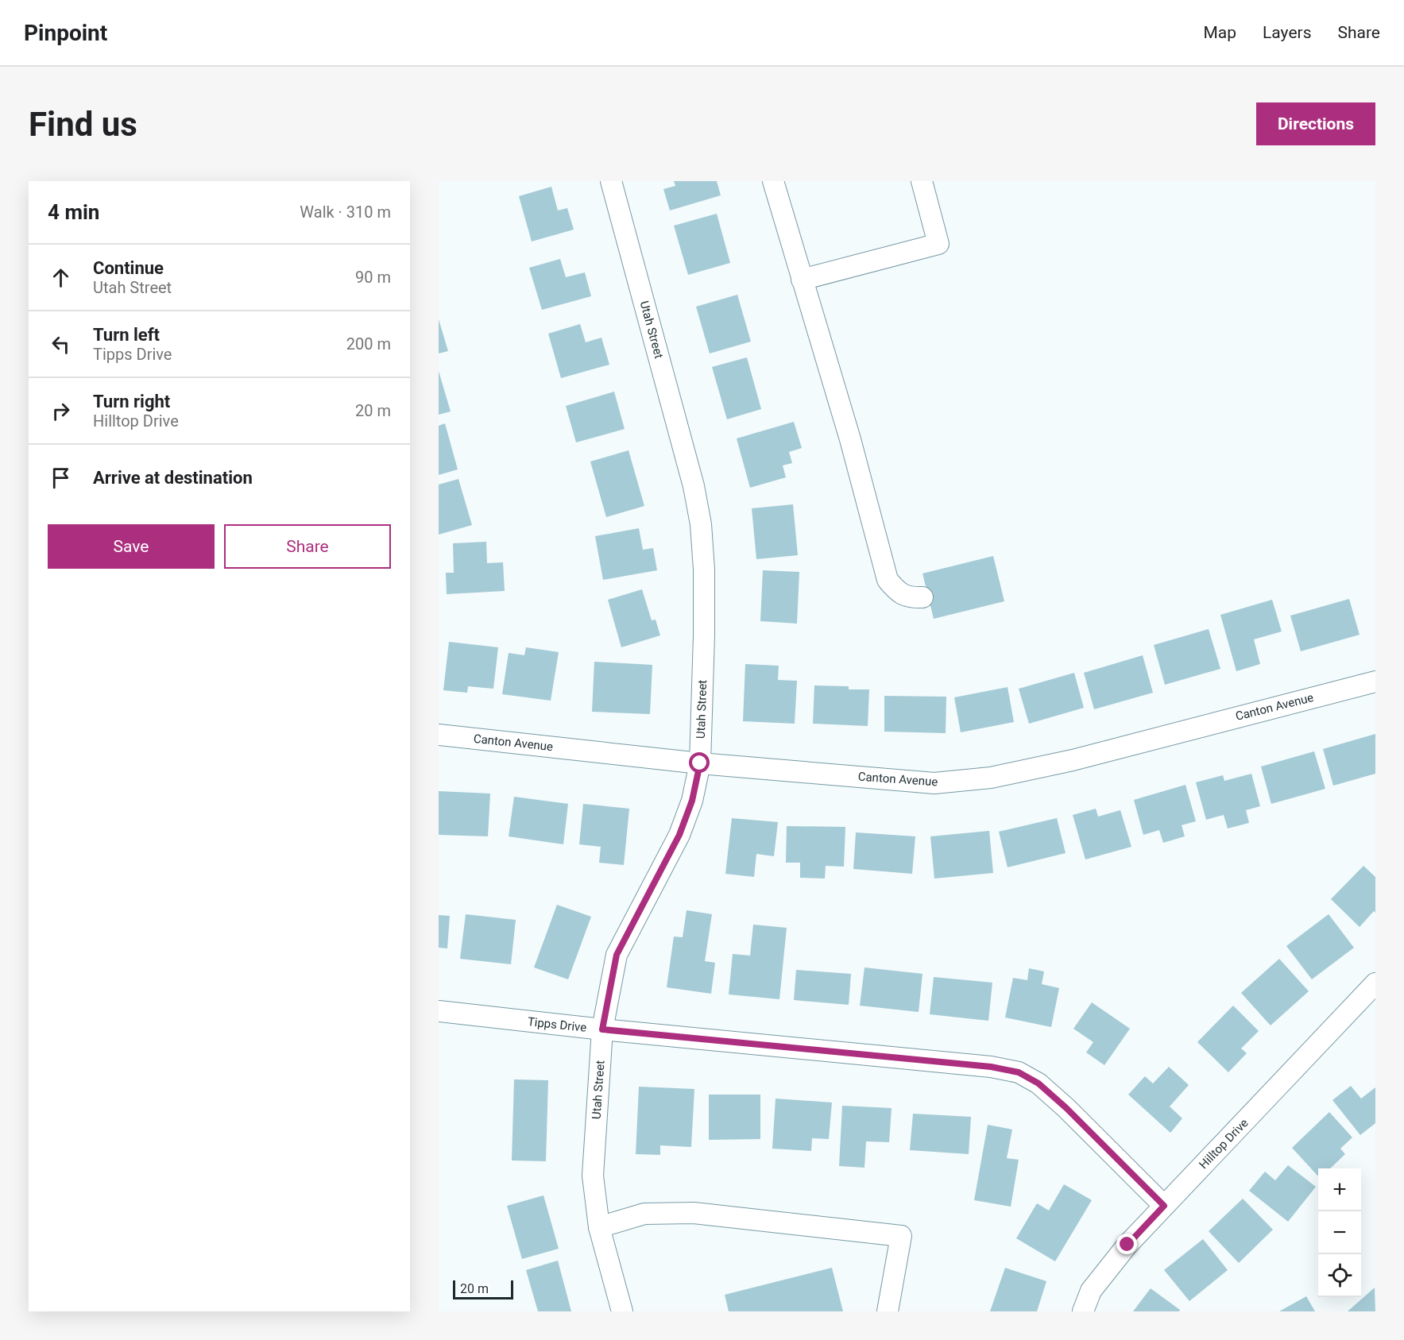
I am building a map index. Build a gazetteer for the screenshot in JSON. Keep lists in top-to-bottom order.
{
  "streets": {
    "street": [
      "Utah Street",
      "Canton Avenue",
      "Tipps Drive",
      "Hilltop Drive"
    ]
  },
  "crossings": [
    ["Utah Street", "Canton Avenue"],
    ["Utah Street", "Tipps Drive"],
    ["Tipps Drive", "Hilltop Drive"]
  ],
  "scale_bar": "20 m",
  "page": {
    "header": "Pinpoint",
    "nav": ["Map", "Layers", "Share"],
    "buttons": [
      "Directions",
      ["Save", "Share"]
    ],
    "title": "Find us",
    "heading": ["4 min", "Walk · 310 m"],
    "list": [
      ["Continue", "Utah Street", "90 m"],
      ["Turn left", "Tipps Drive", "200 m"],
      ["Turn right", "Hilltop Drive", "20 m"],
      "Arrive at destination"
    ],
    "map_buttons": ["+", "−"],
    "scale": "20 m"
  }
}
